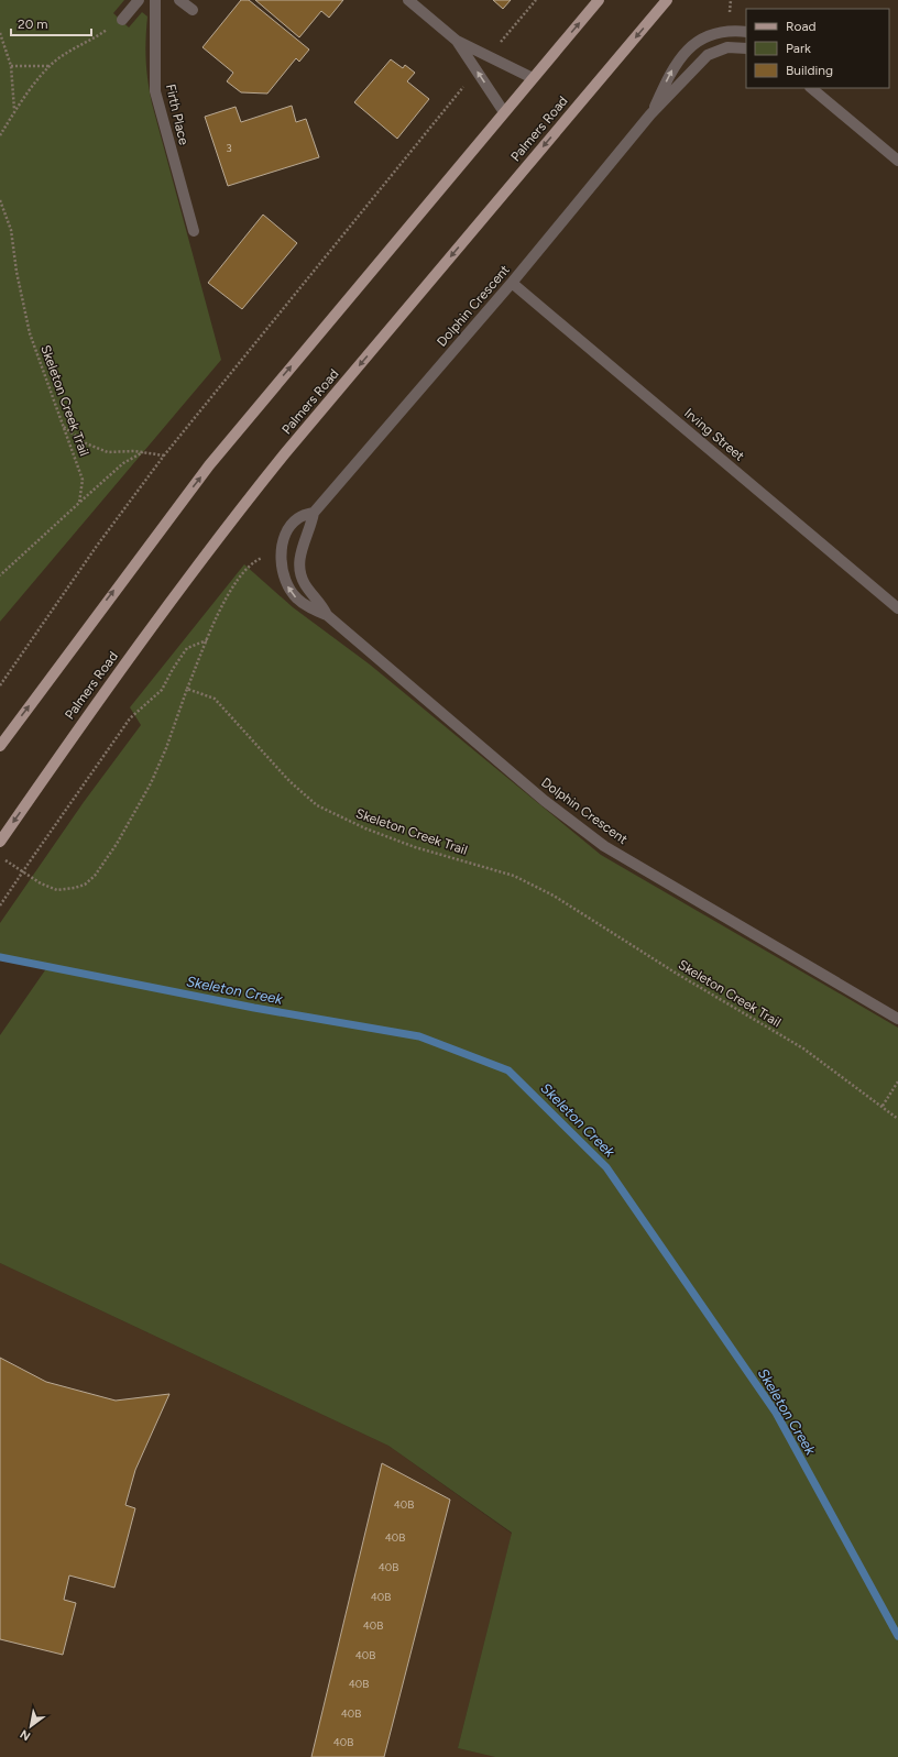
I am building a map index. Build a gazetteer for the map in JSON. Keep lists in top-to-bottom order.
{
  "streets": {
    "main road": ["Palmers Road"],
    "street": ["Firth Place", "Dolphin Crescent", "Irving Street"],
    "path": ["Skeleton Creek Trail"]
  },
  "crossings": [
    ["Dolphin Crescent", "Irving Street"]
  ],
  "water": ["Skeleton Creek"],
  "house_numbers": [
    "3",
    "40B",
    "40B",
    "40B",
    "40B",
    "40B",
    "40B",
    "40B",
    "40B",
    "40B"
  ],
  "legend": ["Road", "Park", "Building"],
  "scale_bar": "20 m",
  "north": "bottom left"
}
